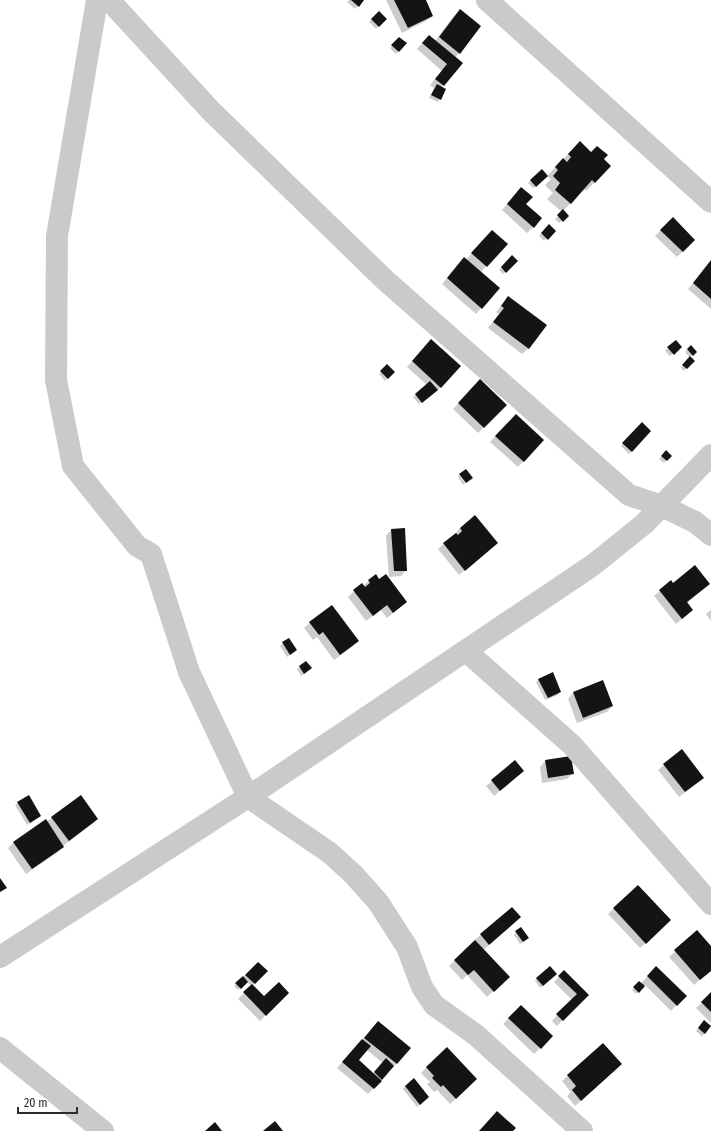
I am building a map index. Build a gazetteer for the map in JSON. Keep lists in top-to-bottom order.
{
  "scale_bar": "20 m"
}
